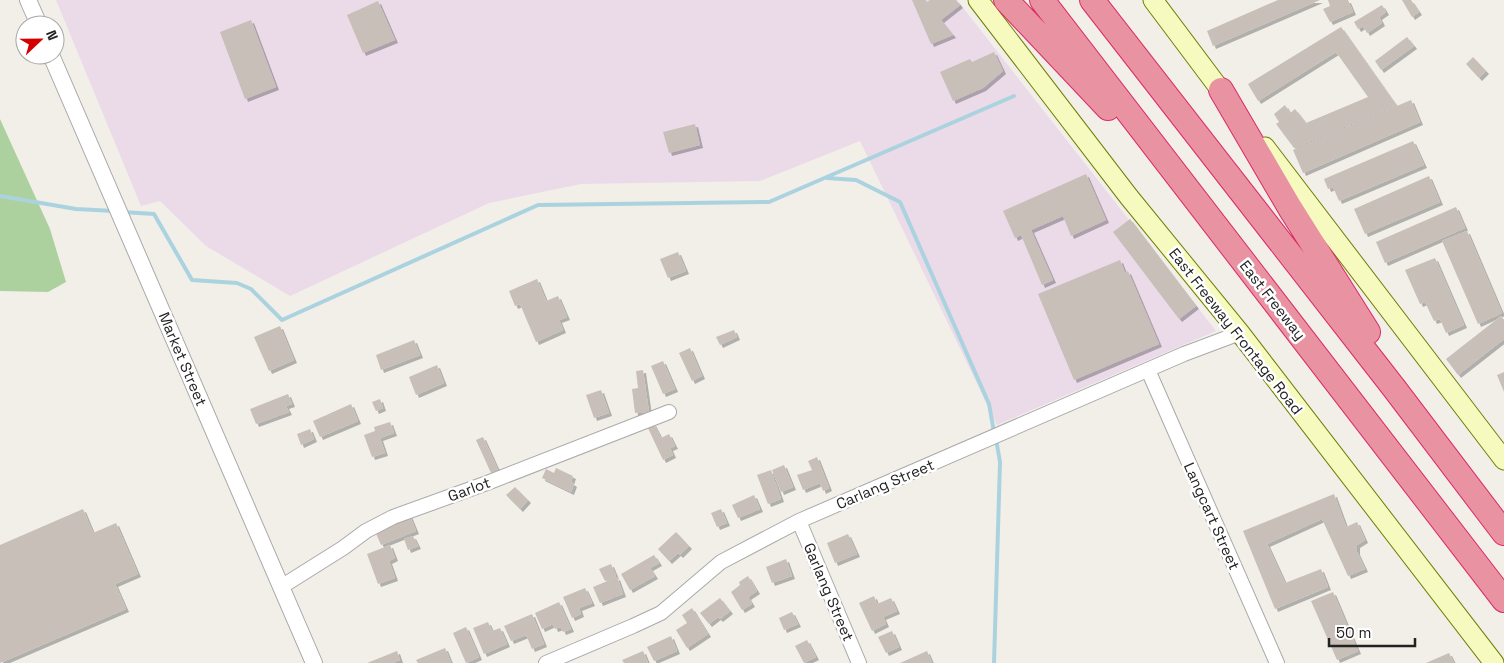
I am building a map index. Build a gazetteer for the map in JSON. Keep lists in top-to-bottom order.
{
  "streets": {
    "highway": ["East Freeway"],
    "main road": ["East Freeway Frontage Road"],
    "street": [
      "Market Street",
      "Carlang Street",
      "Garlot",
      "Langcart Street",
      "Garlang Street"
    ]
  },
  "crossings": [
    ["East Freeway Frontage Road", "Carlang Street"],
    ["Market Street", "Garlot"],
    ["Carlang Street", "Langcart Street"],
    ["Carlang Street", "Garlang Street"]
  ],
  "scale_bar": "50 m",
  "north": "right"
}
